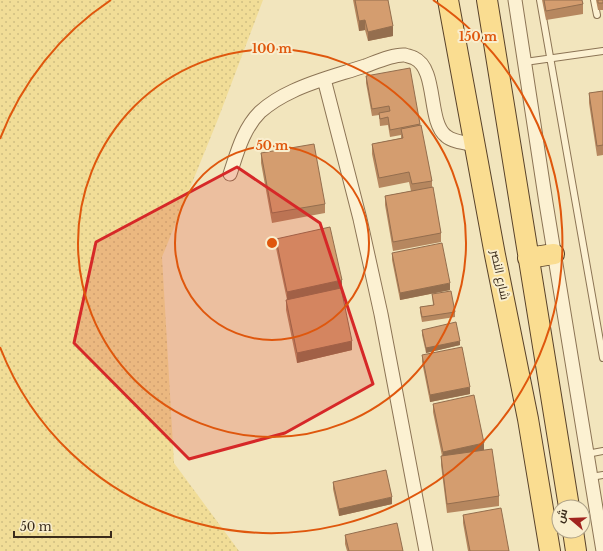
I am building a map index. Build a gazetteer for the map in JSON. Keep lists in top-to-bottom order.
{
  "streets": {
    "main road": ["شارع النصر"]
  },
  "scale_bar": "50 m",
  "north": "left",
  "rings": ["150 m", "100 m", "50 m"]
}
